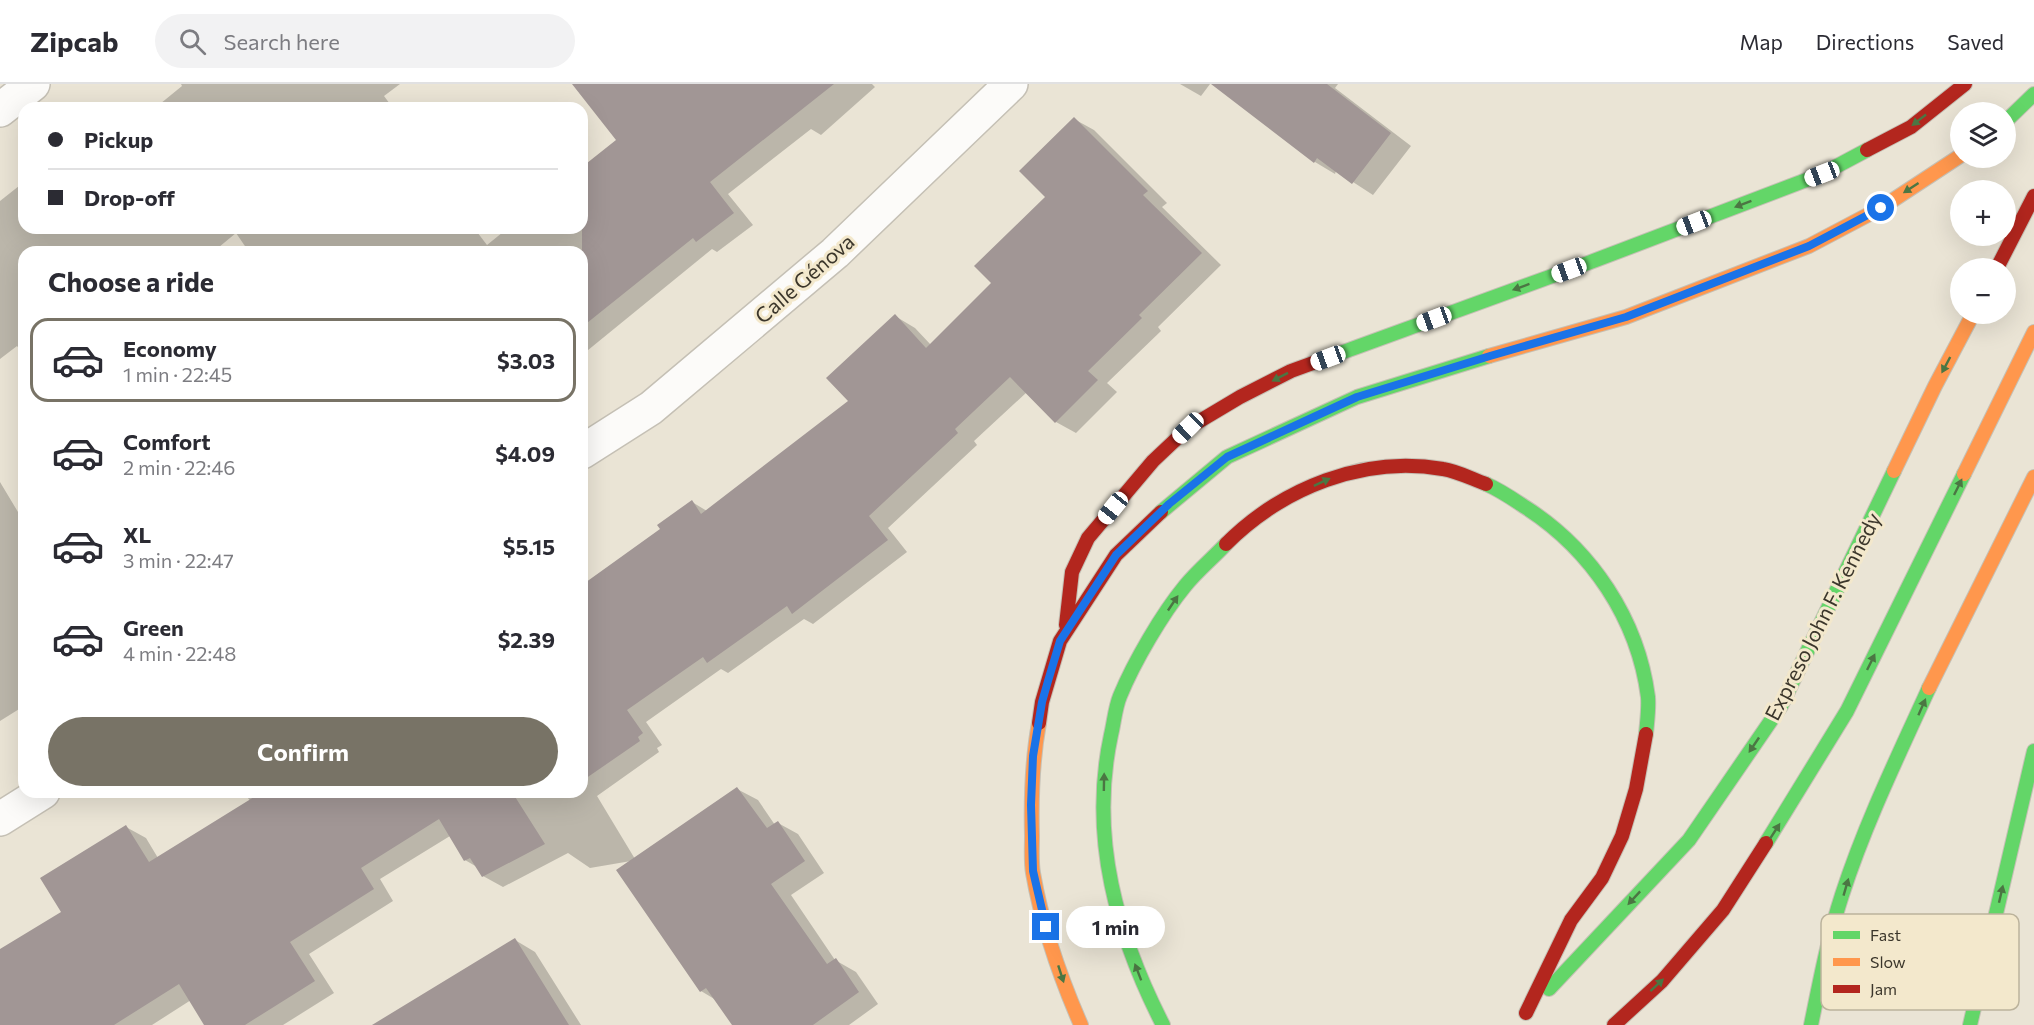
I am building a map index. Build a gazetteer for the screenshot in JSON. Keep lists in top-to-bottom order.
{
  "streets": {
    "highway": ["Expreso John F. Kennedy"],
    "street": ["Calle Génova"]
  },
  "legend": ["Fast", "Slow", "Jam"],
  "page": {
    "header": "Zipcab",
    "search": "Search here",
    "nav": ["Map", "Directions", "Saved"],
    "map_buttons": ["+", "−"],
    "banner": ["Pickup", "Drop-off"],
    "heading": "Choose a ride",
    "list": [
      {
        "name": "Economy",
        "note": "1 min · 22:45",
        "value": "$3.03"
      },
      {
        "name": "Comfort",
        "note": "2 min · 22:46",
        "value": "$4.09"
      },
      {
        "name": "XL",
        "note": "3 min · 22:47",
        "value": "$5.15"
      },
      {
        "name": "Green",
        "note": "4 min · 22:48",
        "value": "$2.39"
      }
    ],
    "buttons": "Confirm",
    "bubble": "1 min"
  }
}
